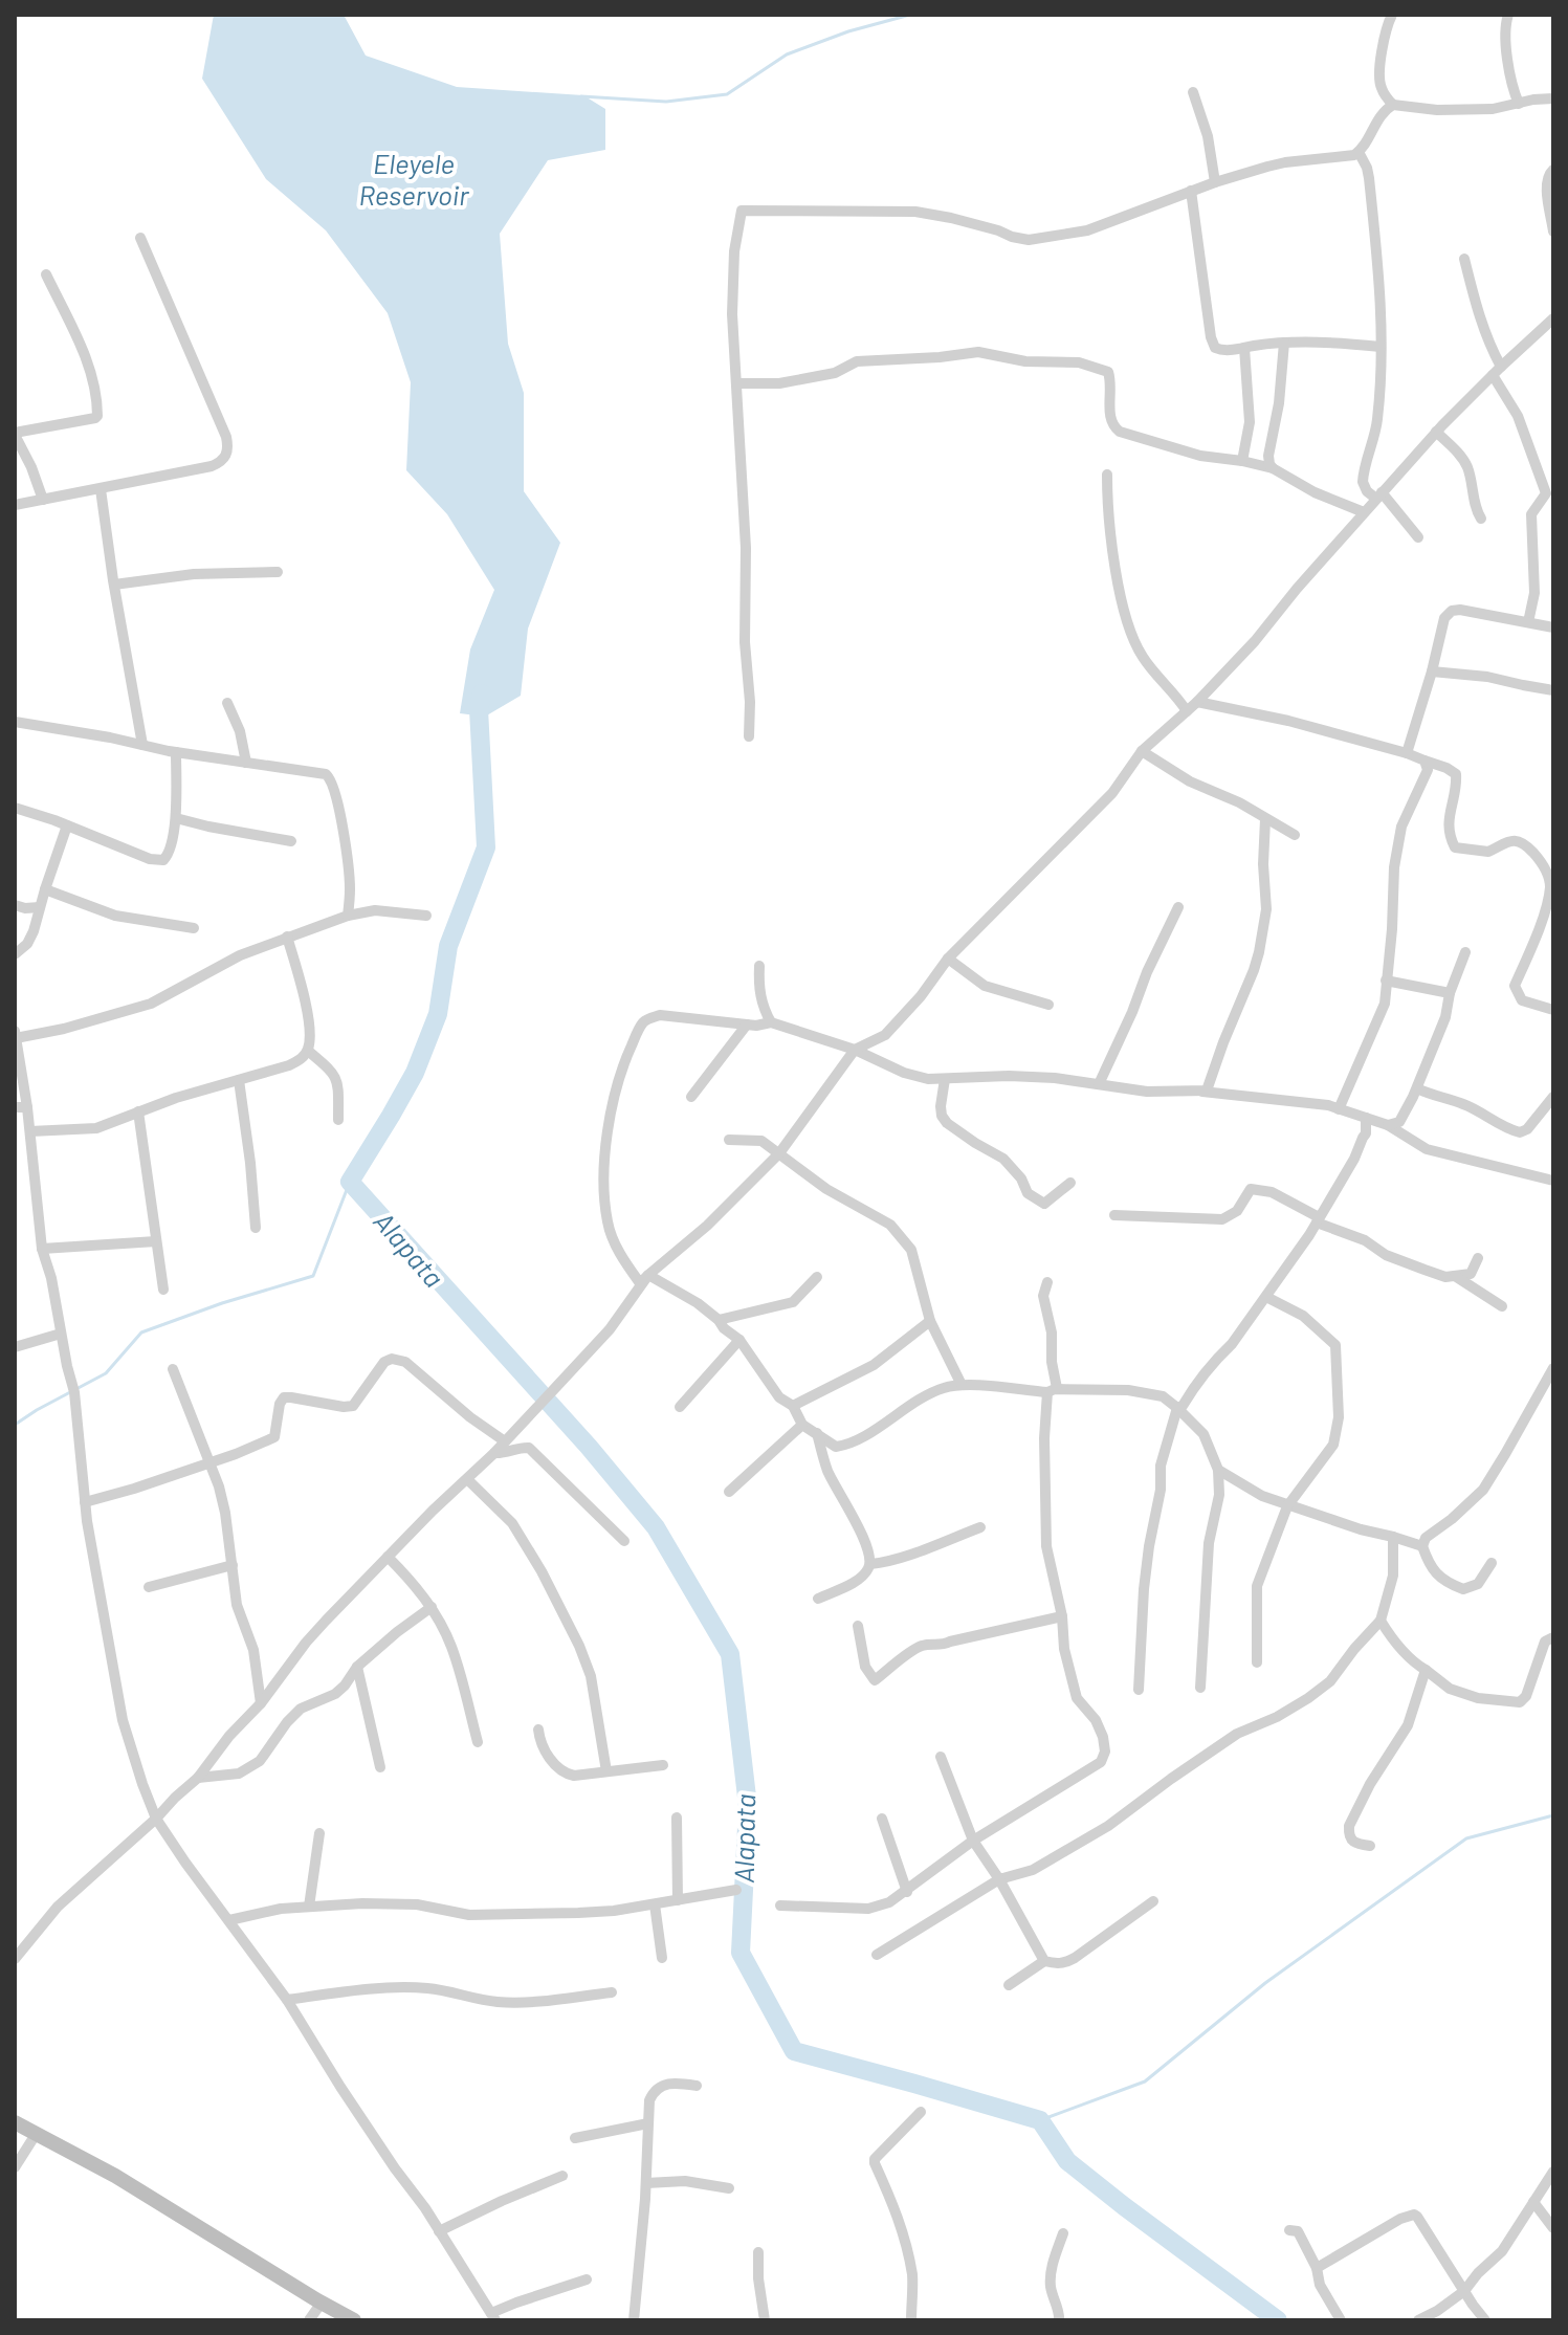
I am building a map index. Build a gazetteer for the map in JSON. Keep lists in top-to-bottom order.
{
  "water": ["Eleyele Reservoir", "Alapata"]
}
